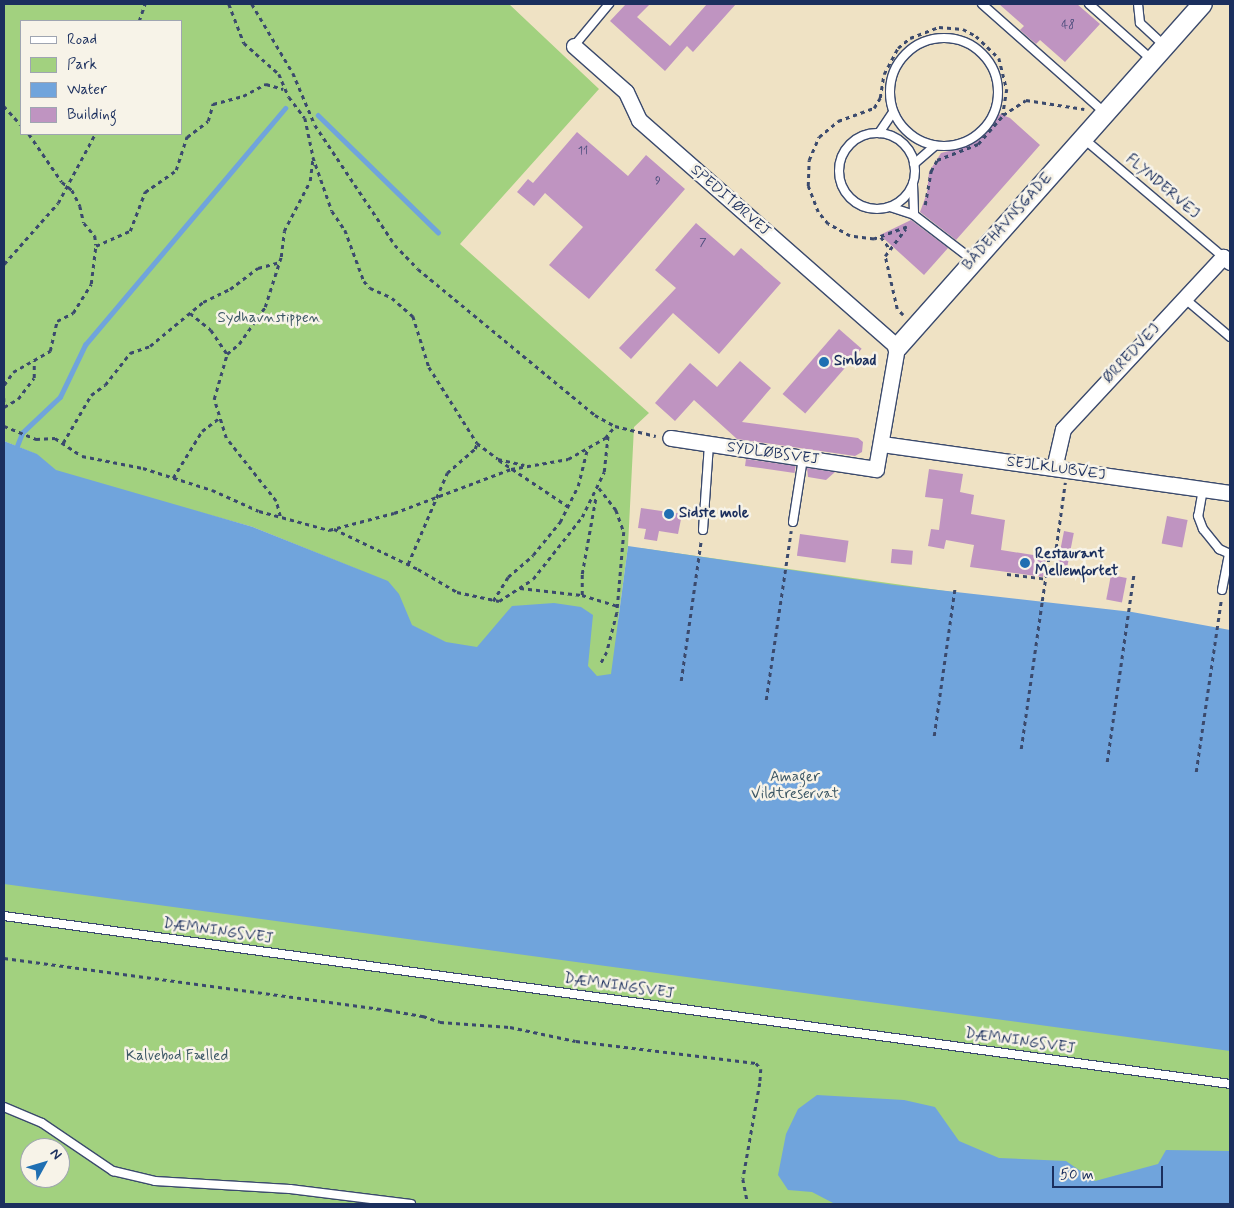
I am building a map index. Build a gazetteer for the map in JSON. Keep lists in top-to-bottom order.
{
  "streets": {
    "street": [
      "SPEDITØRVEJ",
      "BÅDEHAVNSGADE",
      "ØRREDVEJ",
      "SYDLØBSVEJ",
      "SEJLKLUBVEJ"
    ],
    "lane": ["FLYNDERVEJ", "DÆMNINGSVEJ"]
  },
  "crossings": [
    ["FLYNDERVEJ", "BÅDEHAVNSGADE"],
    ["FLYNDERVEJ", "ØRREDVEJ"],
    ["SPEDITØRVEJ", "BÅDEHAVNSGADE"],
    ["ØRREDVEJ", "SEJLKLUBVEJ"],
    ["SYDLØBSVEJ", "SEJLKLUBVEJ"]
  ],
  "parks": ["Sydhavnstippen", "Amager Vildtreservat", "Kalvebod Fælled"],
  "places": ["Sinbad", "Sidste mole", "Restaurant Mellemfortet"],
  "house_numbers": [
    "48",
    "11",
    "9",
    "7"
  ],
  "legend": [
    "Road",
    "Park",
    "Water",
    "Building"
  ],
  "scale_bar": "50 m",
  "north": "top right"
}
